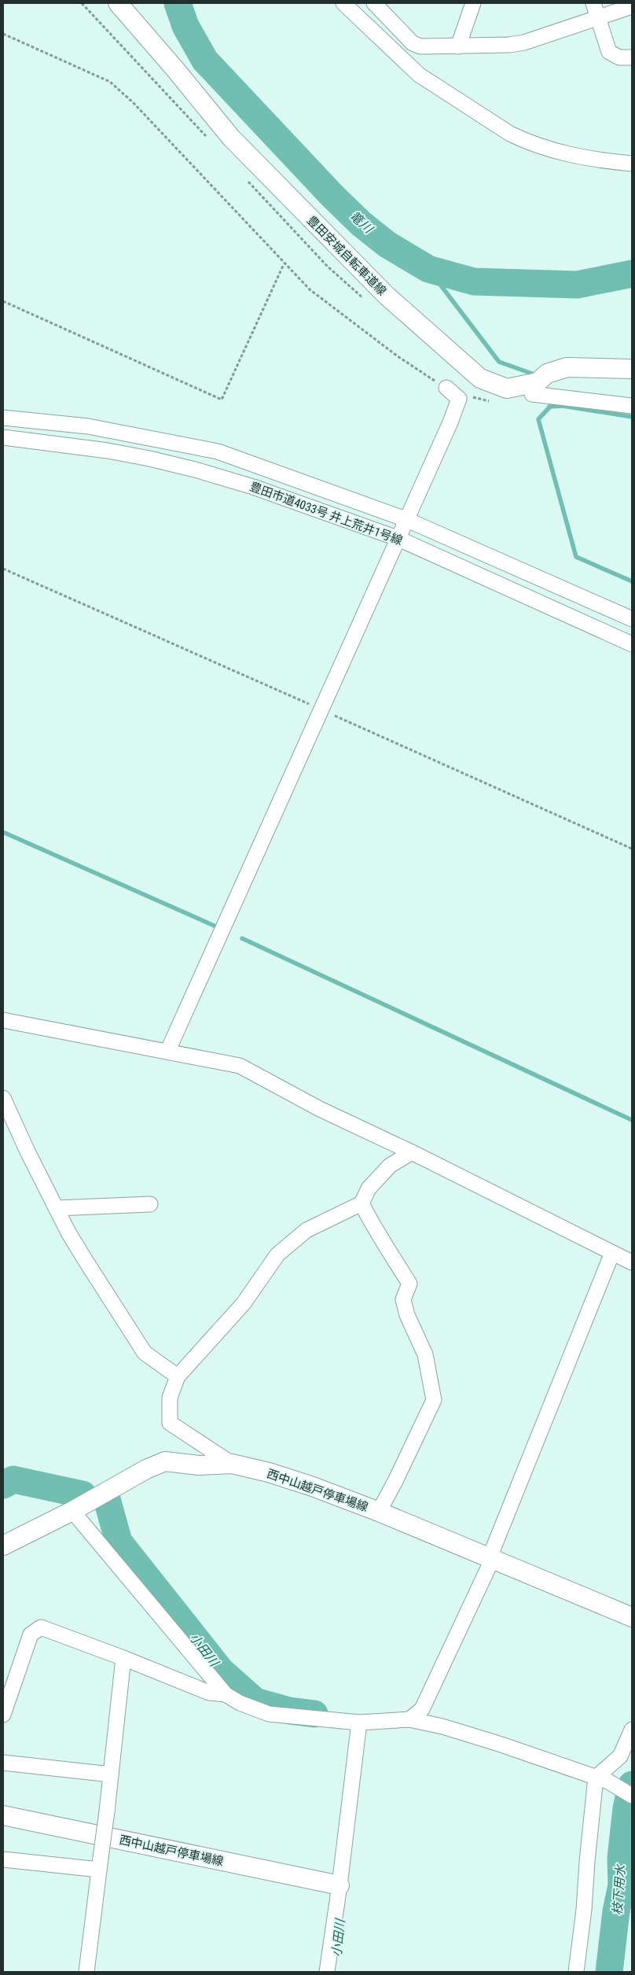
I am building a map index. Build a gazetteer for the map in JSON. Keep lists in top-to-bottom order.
{
  "streets": {
    "main road": ["豊田安城自転車道線", "西中山越戸停車場線"],
    "street": ["豊田市道4033号 井上荒井1号線"]
  },
  "water": ["篭川", "小田川", "枝下用水"]
}
